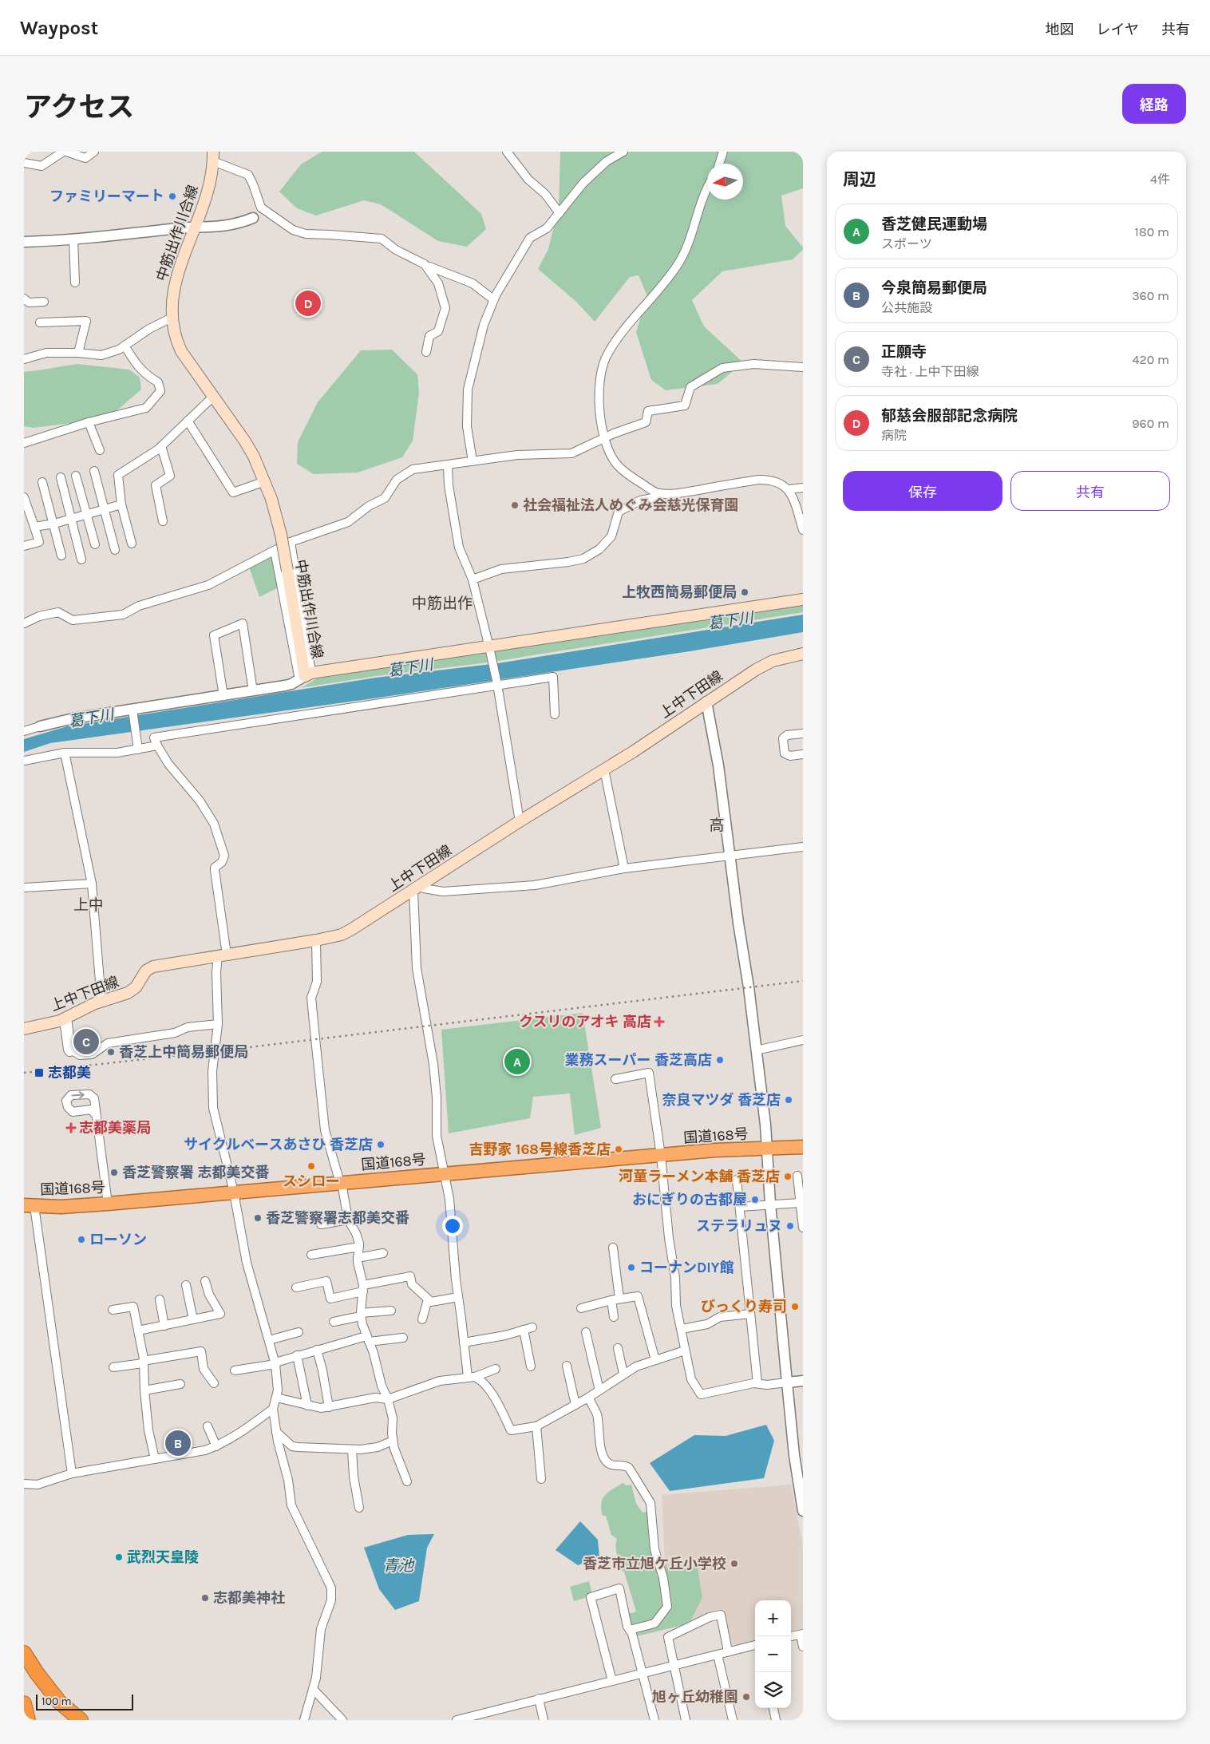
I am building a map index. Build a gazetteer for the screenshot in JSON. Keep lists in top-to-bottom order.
{
  "streets": {
    "highway": ["国道168号"],
    "main road": ["中筋出作川合線", "上中下田線"]
  },
  "districts": ["中筋出作", "高", "上中"],
  "water": ["葛下川", "青池"],
  "places": {
    "other": [
      "ファミリーマート",
      "社会福祉法人めぐみ会慈光保育園",
      "上牧西簡易郵便局",
      "香芝上中簡易郵便局",
      "業務スーパー 香芝高店",
      "奈良マツダ 香芝店",
      "サイクルベースあさひ 香芝店",
      "吉野家 168号線香芝店",
      "スシロー",
      "香芝警察署 志都美交番",
      "河童ラーメン本舗 香芝店",
      "おにぎりの古都屋",
      "香芝警察署志都美交番",
      "ステラリュヌ",
      "ローソン",
      "コーナンDIY館",
      "びっくり寿司",
      "武烈天皇陵",
      "香芝市立旭ケ丘小学校",
      "志都美神社",
      "旭ヶ丘幼稚園"
    ],
    "health": ["クスリのアオキ 高店", "志都美薬局"],
    "transit": ["志都美"]
  },
  "scale_bar": "100 m",
  "north": "left",
  "page": {
    "header": "Waypost",
    "nav": ["地図", "レイヤ", "共有"],
    "title": "アクセス",
    "buttons": [
      "経路",
      ["保存", "共有"]
    ],
    "heading": ["周辺", "4件"],
    "list": [
      {
        "mark": "A",
        "name": "香芝健民運動場",
        "note": "スポーツ",
        "value": "180 m"
      },
      {
        "mark": "B",
        "name": "今泉簡易郵便局",
        "note": "公共施設",
        "value": "360 m"
      },
      {
        "mark": "C",
        "name": "正願寺",
        "note": "寺社 · 上中下田線",
        "value": "420 m"
      },
      {
        "mark": "D",
        "name": "郁慈会服部記念病院",
        "note": "病院",
        "value": "960 m"
      }
    ],
    "pins": [
      "D",
      "C",
      "A",
      "B"
    ],
    "map_buttons": ["+", "−"],
    "scale": "100 m"
  }
}
